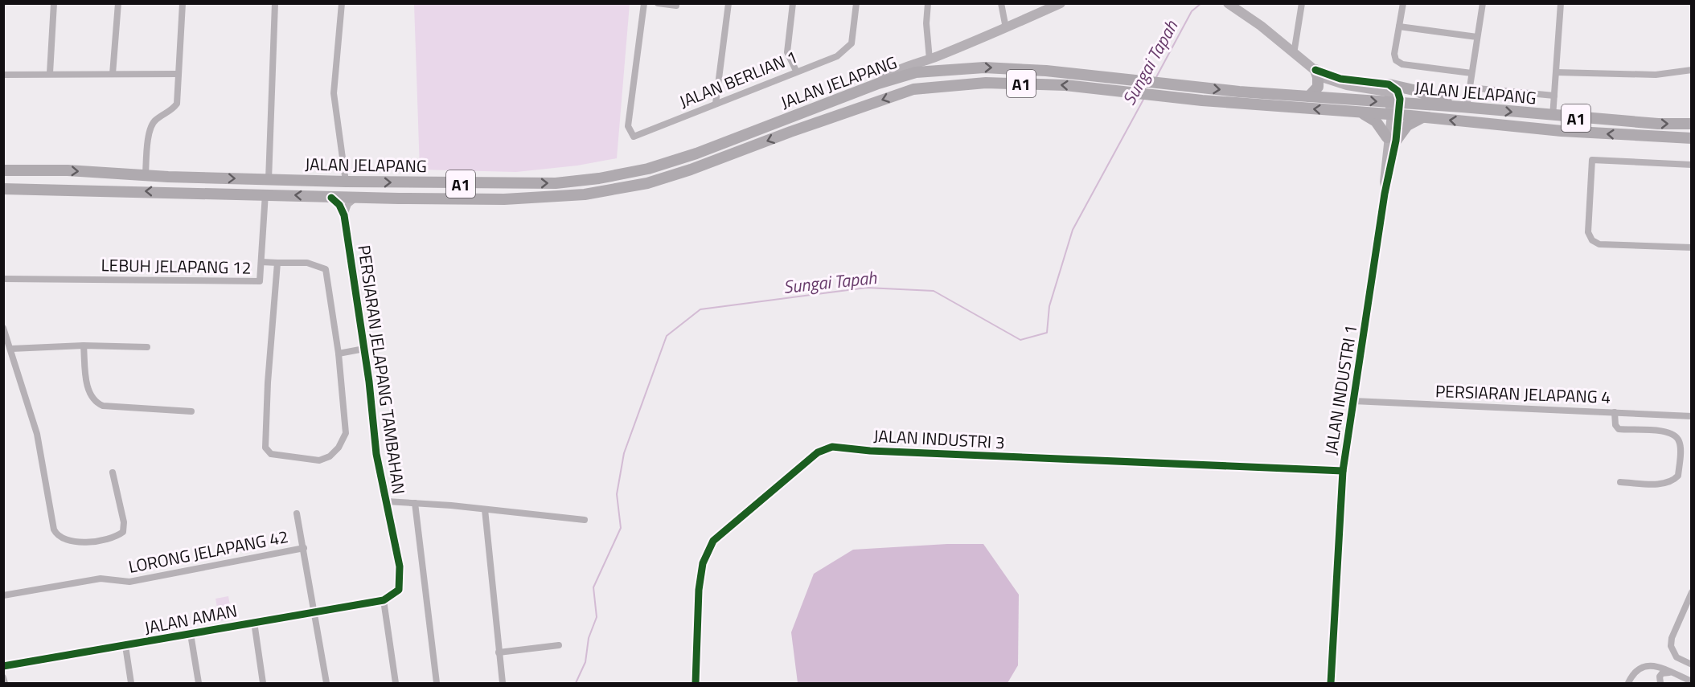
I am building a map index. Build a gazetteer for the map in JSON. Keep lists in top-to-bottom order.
{
  "streets": {
    "main road": ["JALAN JELAPANG", "A1"],
    "street": [
      "JALAN BERLIAN 1",
      "LEBUH JELAPANG 12",
      "PERSIARAN JELAPANG TAMBAHAN",
      "JALAN INDUSTRI 1",
      "PERSIARAN JELAPANG 4",
      "JALAN INDUSTRI 3",
      "LORONG JELAPANG 42",
      "JALAN AMAN"
    ]
  },
  "crossings": [
    ["JALAN JELAPANG", "LEBUH JELAPANG 12"],
    ["JALAN JELAPANG", "PERSIARAN JELAPANG TAMBAHAN"],
    ["JALAN JELAPANG", "JALAN INDUSTRI 1"],
    ["PERSIARAN JELAPANG TAMBAHAN", "JALAN AMAN"],
    ["JALAN INDUSTRI 1", "PERSIARAN JELAPANG 4"],
    ["JALAN INDUSTRI 1", "JALAN INDUSTRI 3"]
  ],
  "water": ["Sungai Tapah"]
}
